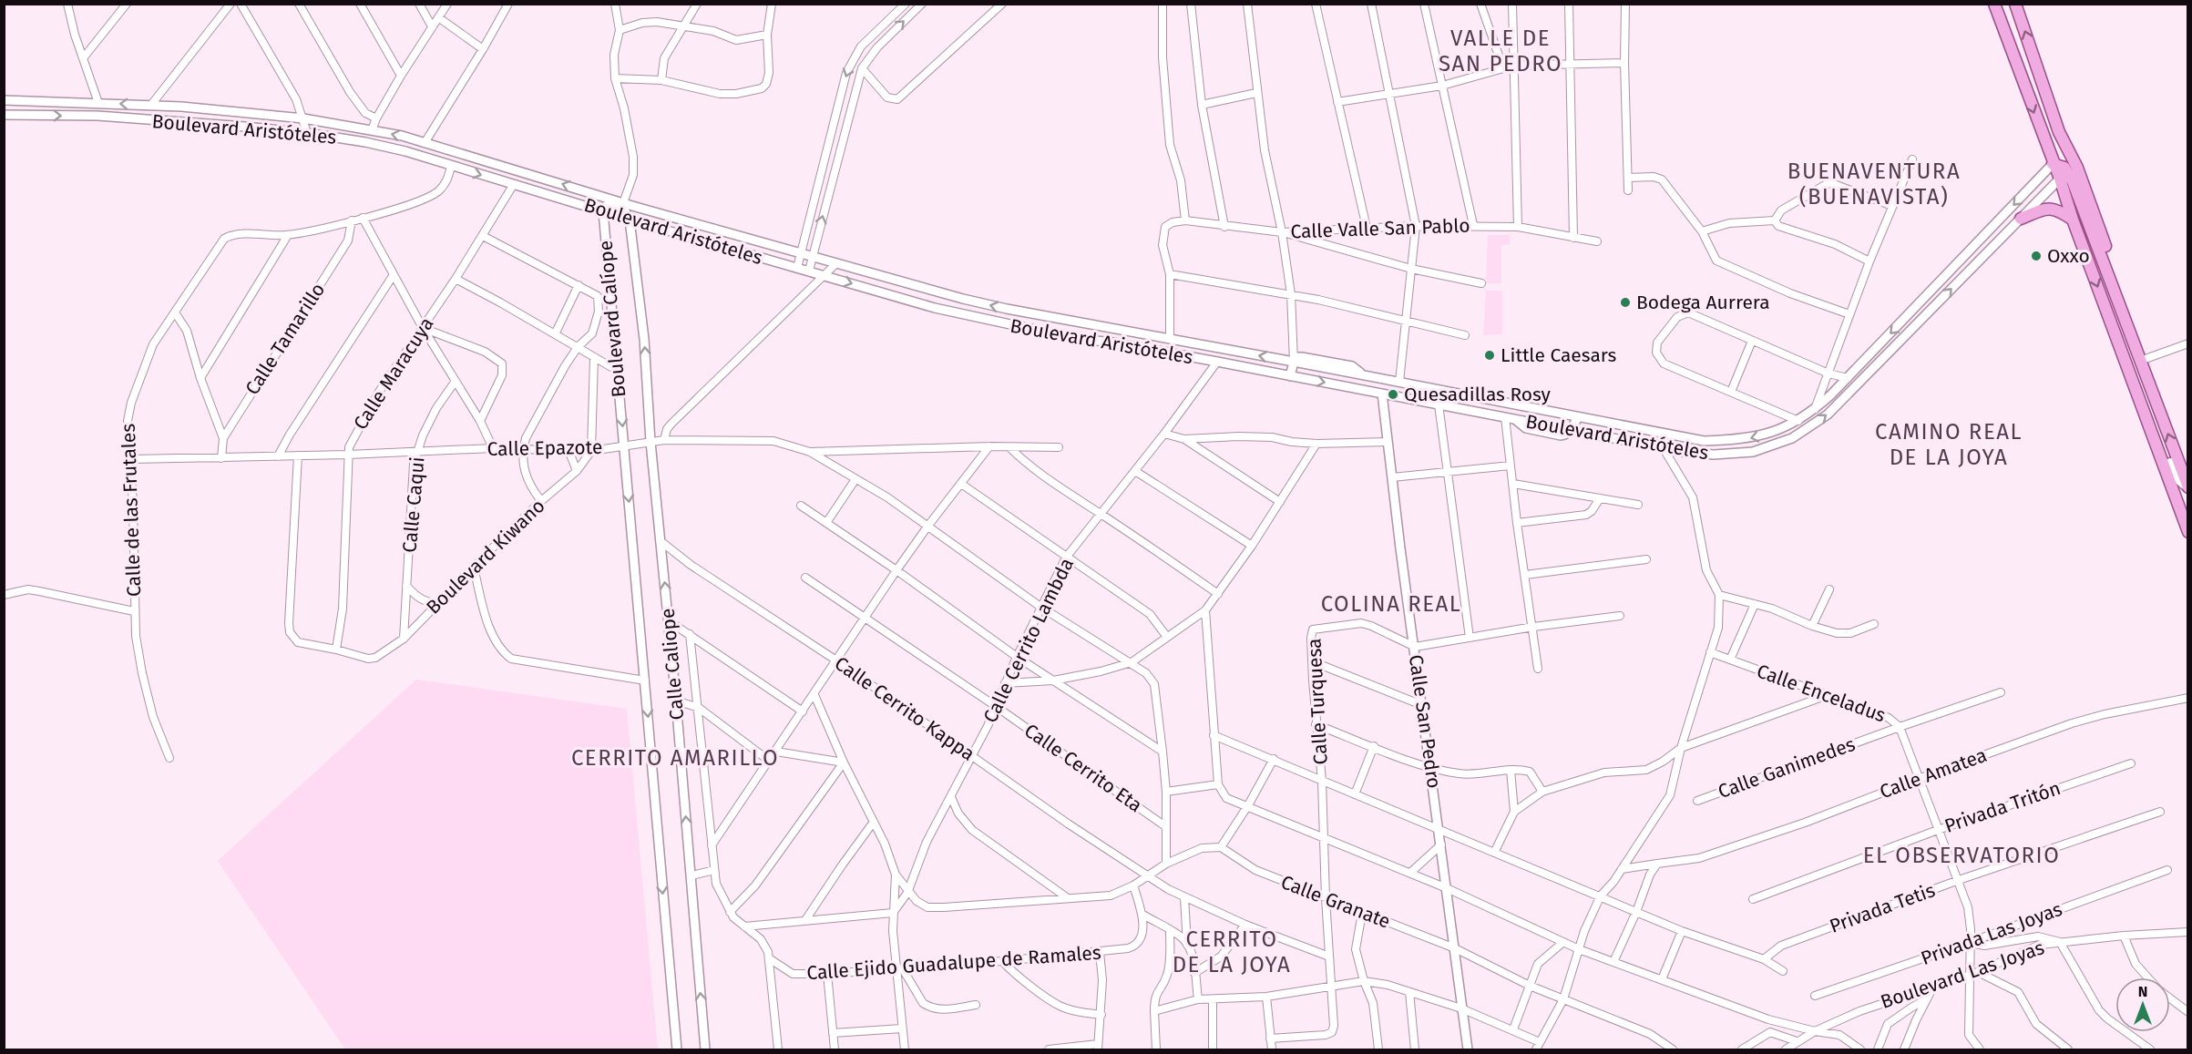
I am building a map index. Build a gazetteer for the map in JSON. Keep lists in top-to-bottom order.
{
  "streets": {
    "main road": ["Boulevard Aristóteles"],
    "street": [
      "Calle Valle San Pablo",
      "Boulevard Calíope",
      "Calle Tamarillo",
      "Calle Maracuya",
      "Calle Epazote",
      "Calle Caqui",
      "Calle de las Frutales",
      "Boulevard Kiwano",
      "Calle Cerrito Lambda",
      "Calle Caliope",
      "Calle Enceladus",
      "Calle Turquesa",
      "Calle Cerrito Kappa",
      "Calle San Pedro",
      "Calle Cerrito Eta",
      "Calle Ganimedes",
      "Calle Amatea",
      "Privada Tritón",
      "Calle Granate",
      "Privada Tetis",
      "Privada Las Joyas",
      "Calle Ejido Guadalupe de Ramales",
      "Boulevard Las Joyas"
    ]
  },
  "crossings": [
    ["Boulevard Aristóteles", "Boulevard Calíope"],
    ["Boulevard Aristóteles", "Calle Maracuya"],
    ["Boulevard Aristóteles", "Calle de las Frutales"],
    ["Boulevard Aristóteles", "Calle Cerrito Lambda"],
    ["Boulevard Aristóteles", "Calle San Pedro"],
    ["Boulevard Calíope", "Calle Epazote"],
    ["Boulevard Calíope", "Calle Caliope"],
    ["Calle Tamarillo", "Calle Epazote"],
    ["Calle Tamarillo", "Calle de las Frutales"],
    ["Calle Maracuya", "Calle Epazote"],
    ["Calle Maracuya", "Boulevard Kiwano"],
    ["Calle Epazote", "Calle Caqui"],
    ["Calle Epazote", "Calle de las Frutales"],
    ["Calle Epazote", "Boulevard Kiwano"],
    ["Calle Epazote", "Calle Caliope"],
    ["Calle Caqui", "Boulevard Kiwano"],
    ["Calle Cerrito Lambda", "Calle Cerrito Kappa"],
    ["Calle Cerrito Lambda", "Calle Cerrito Eta"],
    ["Calle Caliope", "Calle Cerrito Kappa"],
    ["Calle Enceladus", "Calle Ganimedes"],
    ["Calle Enceladus", "Calle Amatea"],
    ["Calle Enceladus", "Privada Tritón"],
    ["Calle Enceladus", "Privada Tetis"],
    ["Calle Enceladus", "Privada Las Joyas"],
    ["Calle Enceladus", "Boulevard Las Joyas"],
    ["Calle Turquesa", "Calle Cerrito Kappa"],
    ["Calle Turquesa", "Calle San Pedro"],
    ["Calle Turquesa", "Calle Granate"],
    ["Calle San Pedro", "Calle Granate"]
  ],
  "districts": [
    "VALLE DE SAN PEDRO",
    "BUENAVENTURA (BUENAVISTA)",
    "CAMINO REAL DE LA JOYA",
    "COLINA REAL",
    "CERRITO AMARILLO",
    "EL OBSERVATORIO",
    "CERRITO DE LA JOYA"
  ],
  "places": [
    "Oxxo",
    "Bodega Aurrera",
    "Little Caesars",
    "Quesadillas Rosy"
  ],
  "north": "top"
}
